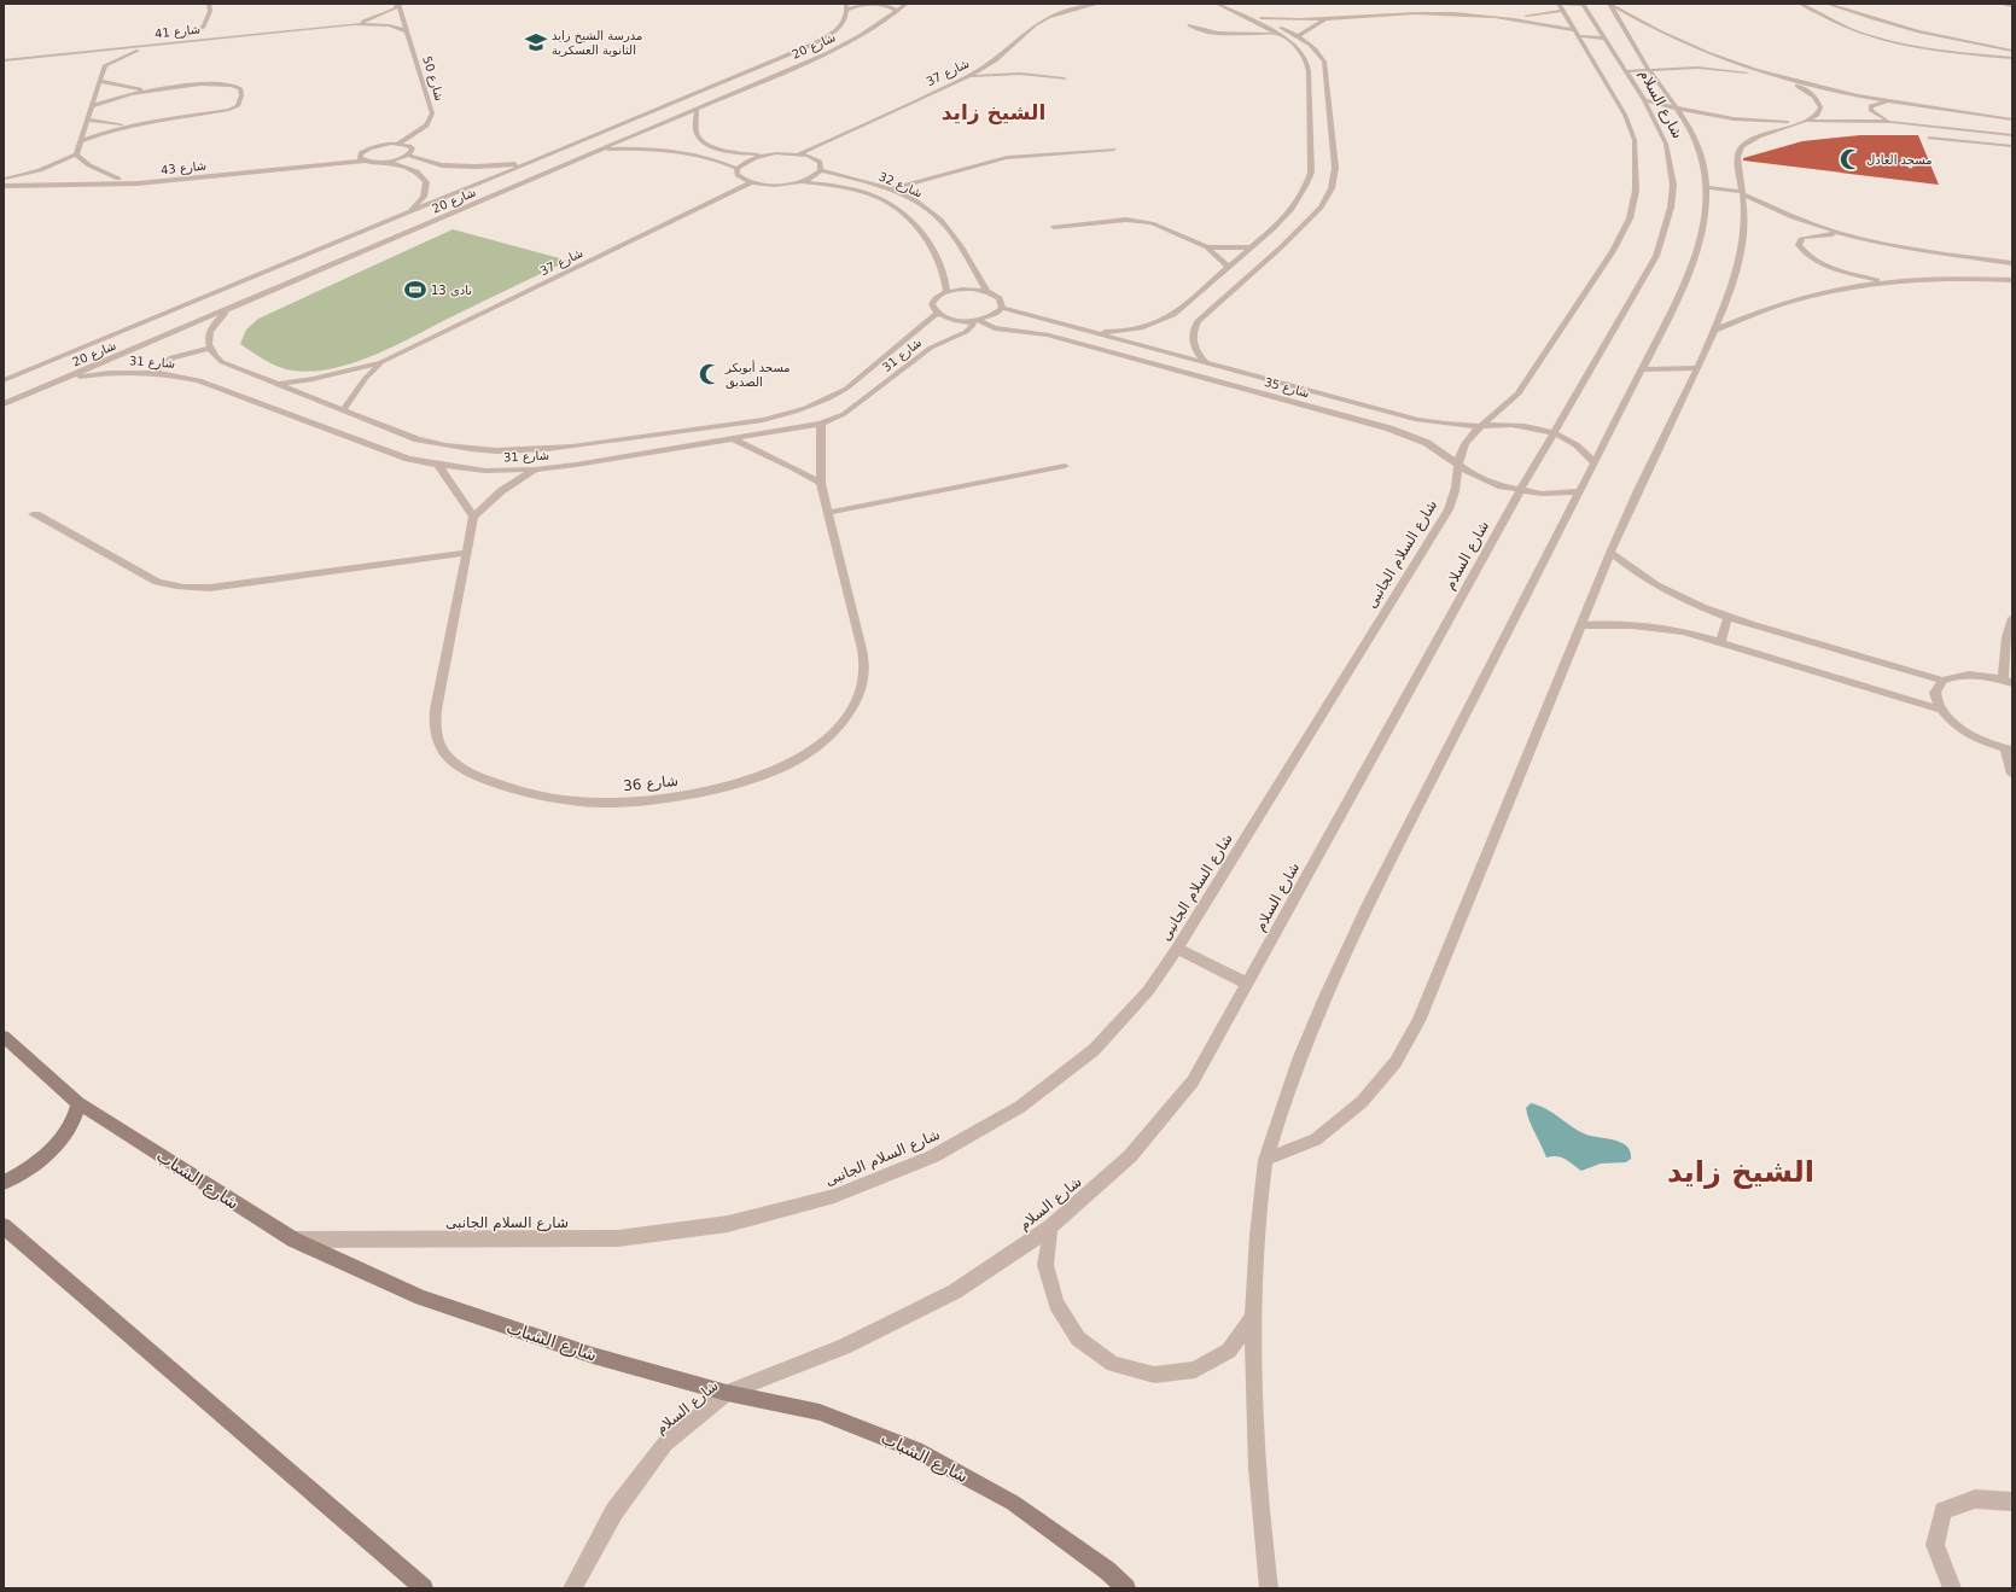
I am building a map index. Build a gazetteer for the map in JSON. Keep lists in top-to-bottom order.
{
  "streets": {
    "street": [
      "شارع 41",
      "شارع 20",
      "شارع 37",
      "شارع 50",
      "شارع السلام",
      "شارع 43",
      "شارع 32",
      "شارع 31",
      "شارع 35",
      "شارع السلام الجانبى",
      "شارع 36",
      "شارع الشباب"
    ]
  },
  "crossings": [
    ["شارع 41", "شارع 50"],
    ["شارع 20", "شارع 31"],
    ["شارع 37", "شارع 31"],
    ["شارع 50", "شارع 43"],
    ["شارع السلام", "شارع 35"],
    ["شارع السلام", "شارع الشباب"],
    ["شارع 32", "شارع 35"],
    ["شارع 31", "شارع 35"],
    ["شارع 31", "شارع 36"],
    ["شارع 35", "شارع السلام الجانبى"],
    ["شارع السلام الجانبى", "شارع الشباب"]
  ],
  "districts": ["الشيخ زايد", "الشيخ زايد"],
  "places": {
    "school or university": ["مدرسة الشيخ زايد الثانوية العسكرية"],
    "mosque": ["مسجد العادل", "مسجد أبوبكر الصديق"],
    "sports": ["نادى 13"]
  }
}
